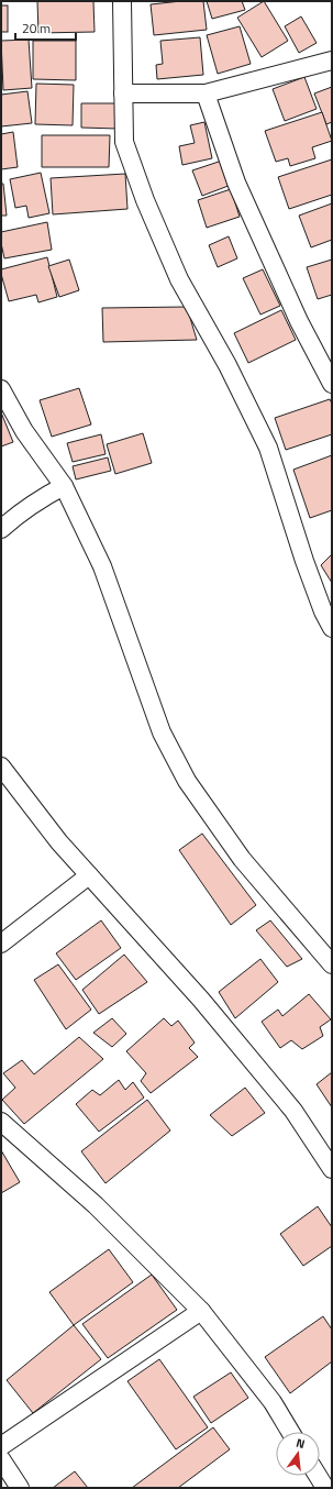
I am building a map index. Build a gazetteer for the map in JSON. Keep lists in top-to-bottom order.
{
  "scale_bar": "20 m",
  "north": "top"
}
